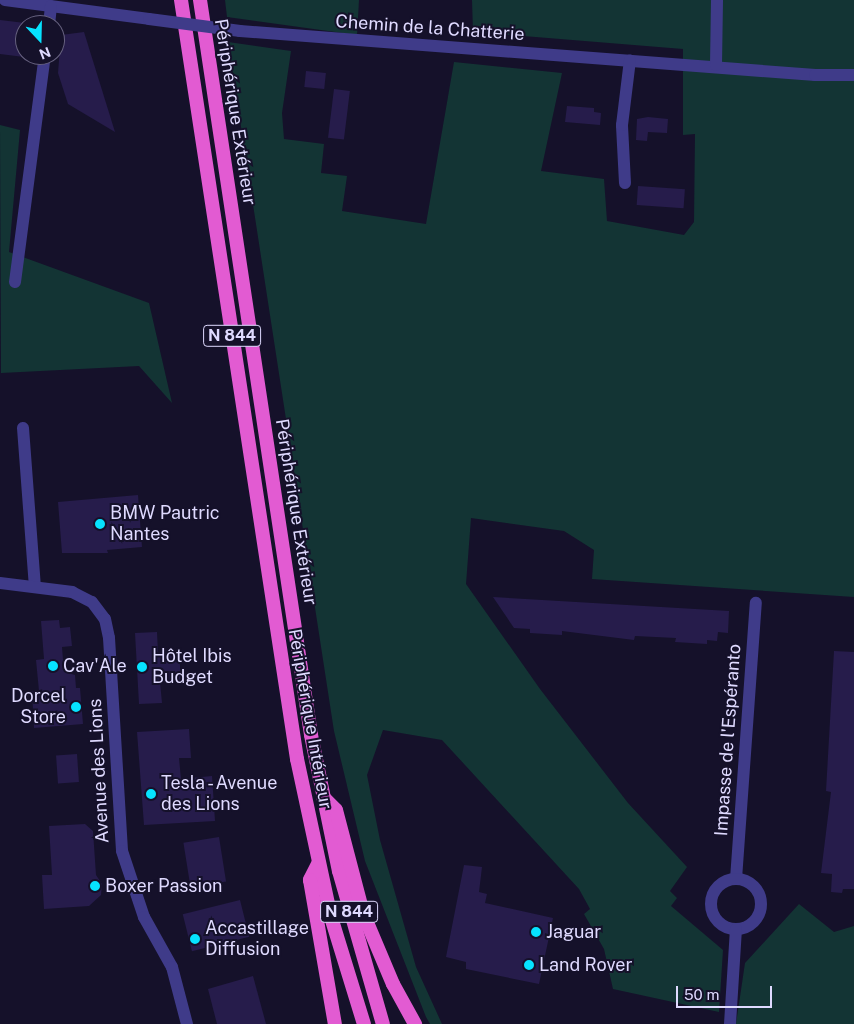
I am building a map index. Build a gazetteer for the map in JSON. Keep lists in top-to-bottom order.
{
  "streets": {
    "highway": ["Périphérique Extérieur", "N 844", "Périphérique Intérieur"],
    "street": ["Chemin de la Chatterie", "Impasse de l'Espéranto", "Avenue des Lions"]
  },
  "places": [
    "BMW Pautric Nantes",
    "Cav'Ale",
    "Hôtel Ibis Budget",
    "Dorcel Store",
    "Tesla - Avenue des Lions",
    "Boxer Passion",
    "Jaguar",
    "Accastillage Diffusion",
    "Land Rover"
  ],
  "scale_bar": "50 m",
  "north": "bottom"
}
